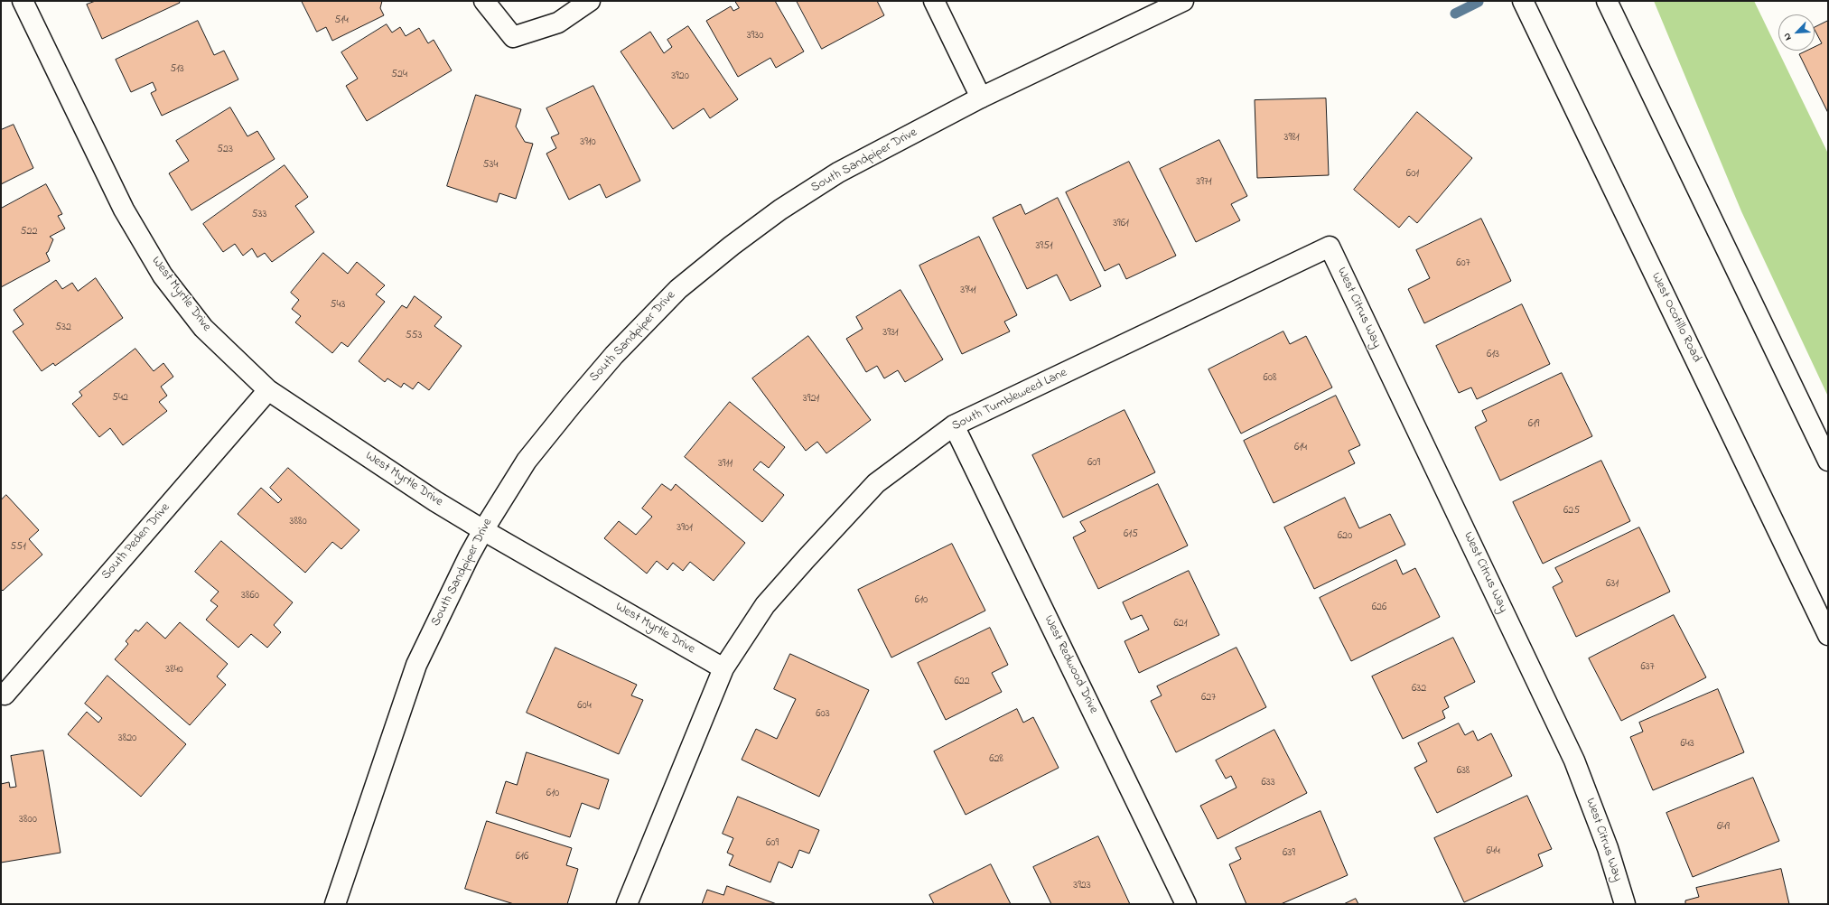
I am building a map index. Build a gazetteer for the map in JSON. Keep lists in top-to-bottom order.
{
  "streets": {
    "street": [
      "South Sandpiper Drive",
      "West Myrtle Drive",
      "West Citrus Way",
      "West Ocotillo Road",
      "South Tumbleweed Lane",
      "South Peden Drive",
      "West Redwood Drive"
    ]
  },
  "crossings": [
    ["South Sandpiper Drive", "West Myrtle Drive"],
    ["West Myrtle Drive", "South Tumbleweed Lane"],
    ["West Myrtle Drive", "South Peden Drive"],
    ["West Citrus Way", "South Tumbleweed Lane"],
    ["South Tumbleweed Lane", "West Redwood Drive"]
  ],
  "house_numbers": [
    "514",
    "3930",
    "513",
    "524",
    "3920",
    "3981",
    "3910",
    "523",
    "534",
    "601",
    "3971",
    "533",
    "3961",
    "522",
    "3951",
    "607",
    "3941",
    "543",
    "532",
    "3931",
    "553",
    "613",
    "608",
    "542",
    "3921",
    "619",
    "614",
    "609",
    "3911",
    "625",
    "3880",
    "3901",
    "615",
    "620",
    "551",
    "631",
    "3860",
    "610",
    "626",
    "621",
    "637",
    "3840",
    "622",
    "632",
    "627",
    "604",
    "603",
    "3820",
    "643",
    "628",
    "638",
    "633",
    "610",
    "3800",
    "649",
    "609",
    "644",
    "639",
    "616",
    "3923"
  ],
  "north": "bottom left"
}
